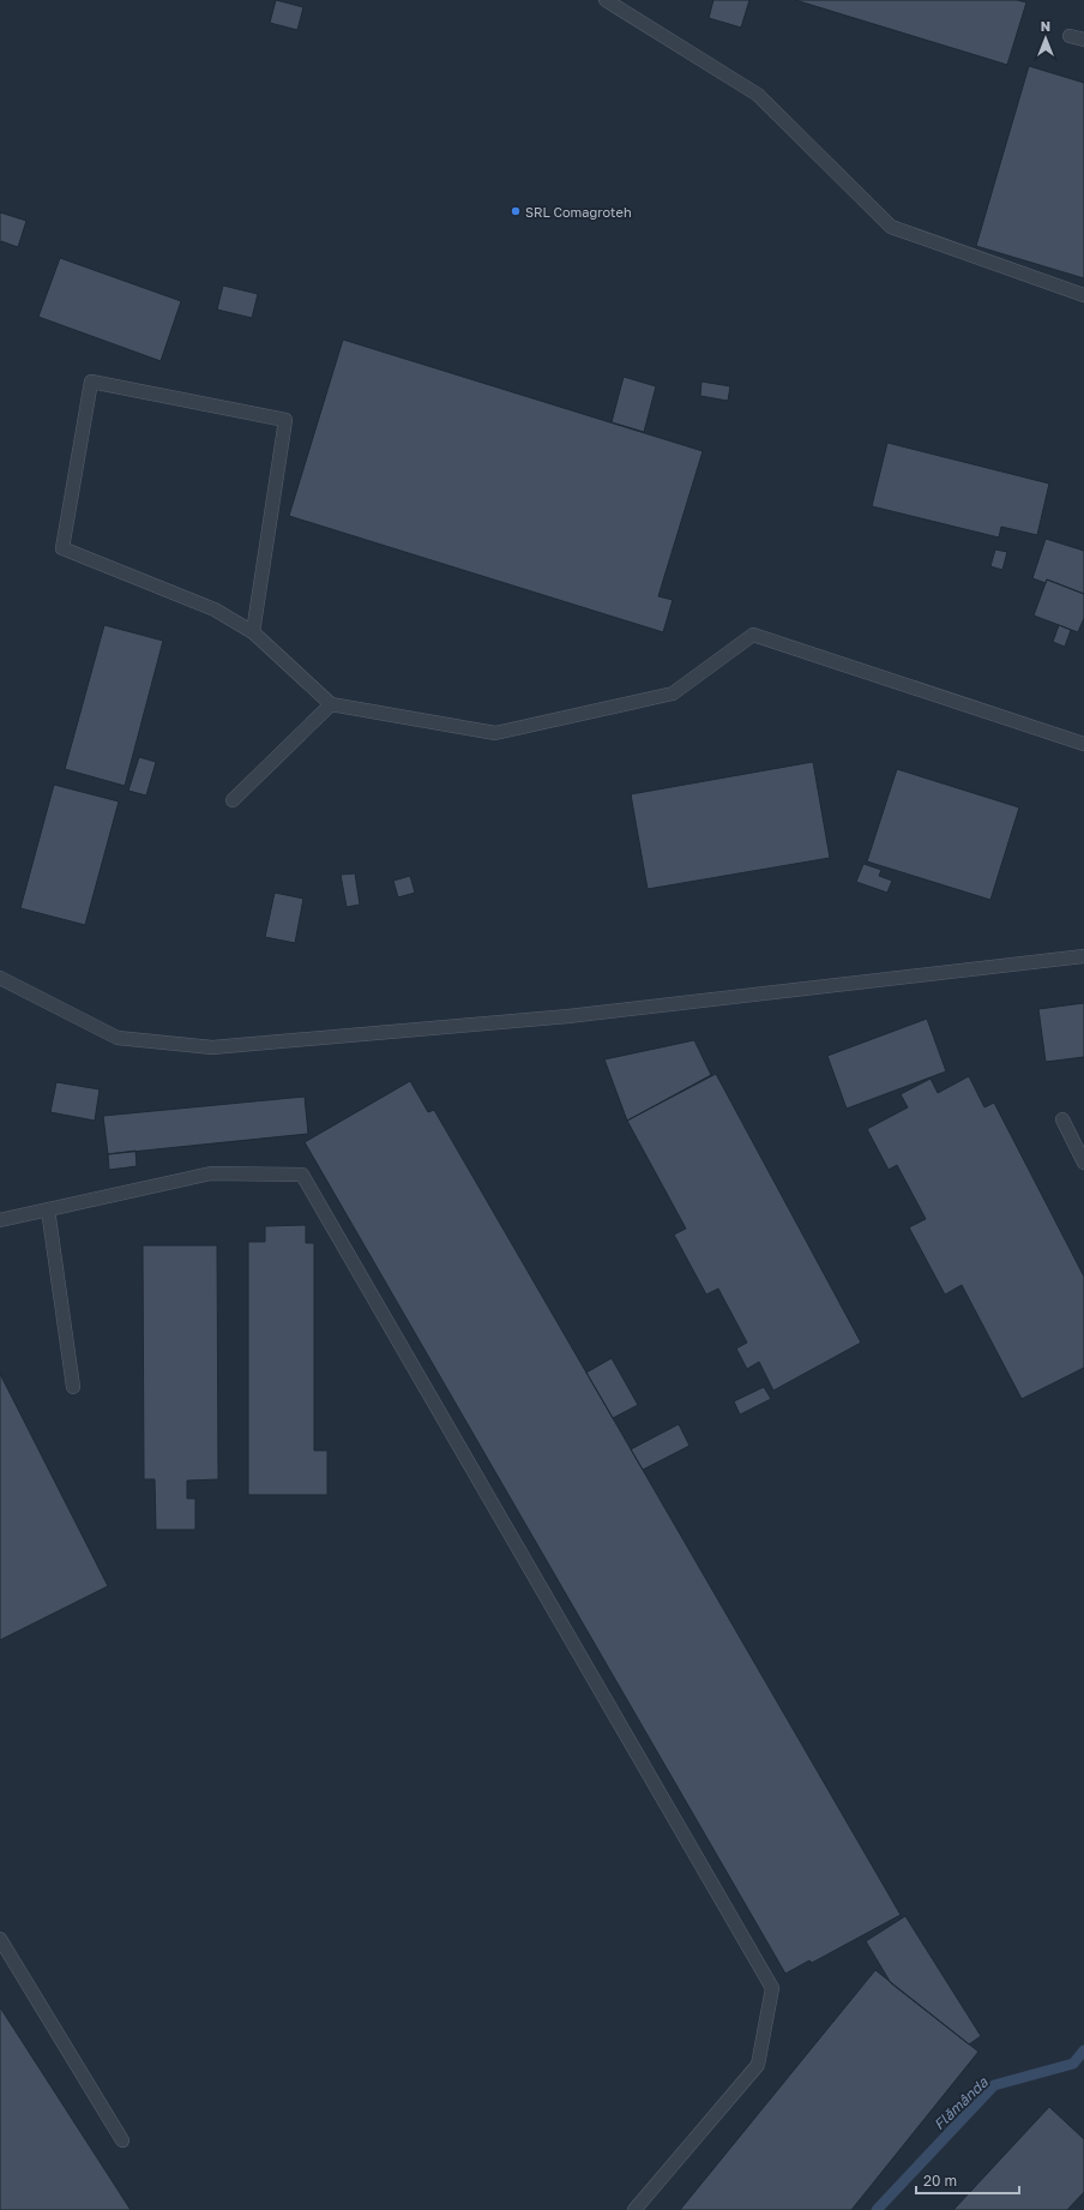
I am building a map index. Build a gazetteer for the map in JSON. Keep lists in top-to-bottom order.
{
  "water": ["Flămânda"],
  "places": ["SRL Comagroteh"],
  "scale_bar": "20 m",
  "north": "top"
}
